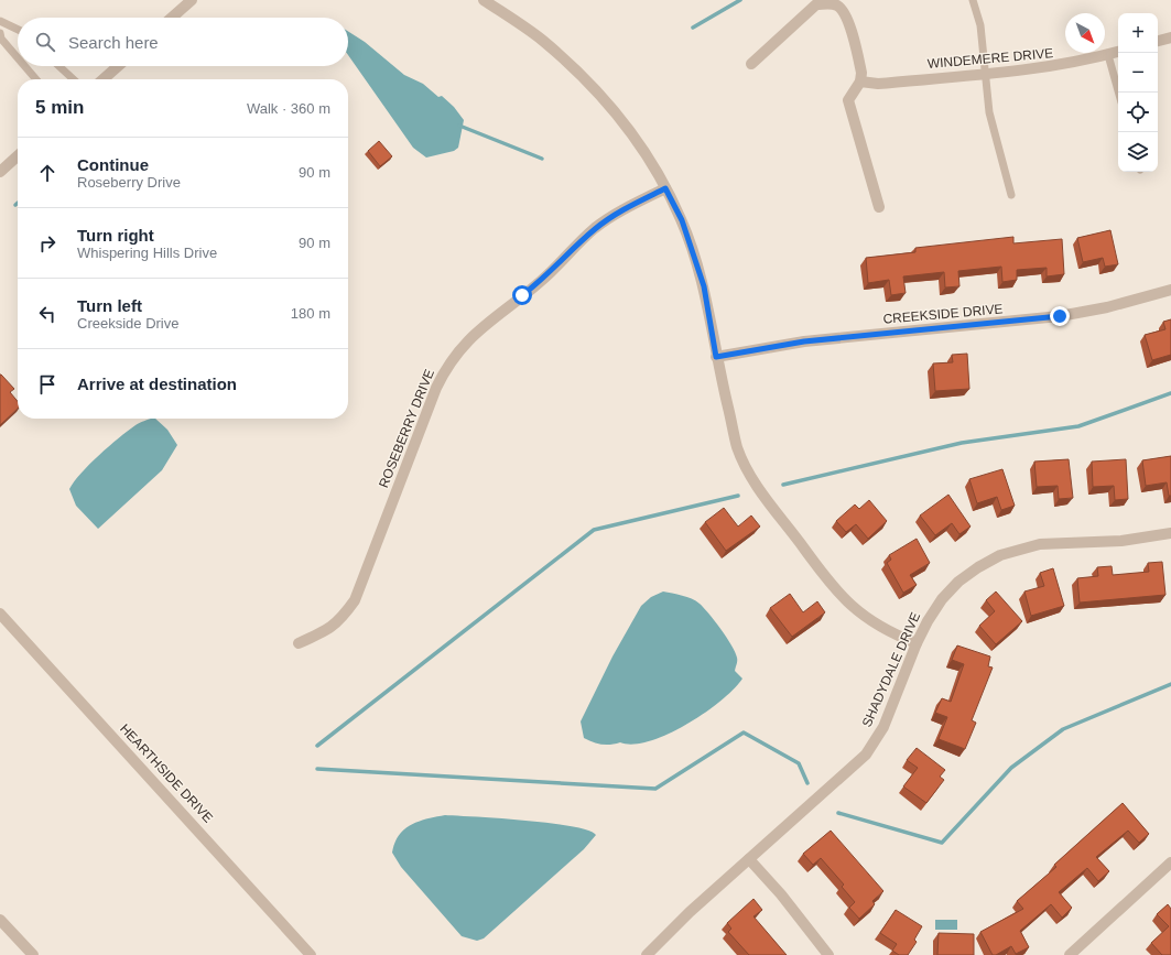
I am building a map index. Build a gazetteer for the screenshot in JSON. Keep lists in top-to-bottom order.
{
  "streets": {
    "street": [
      "WINDEMERE DRIVE",
      "CREEKSIDE DRIVE",
      "ROSEBERRY DRIVE",
      "SHADYDALE DRIVE",
      "HEARTHSIDE DRIVE"
    ]
  },
  "north": "bottom right",
  "page": {
    "map_buttons": ["+", "−"],
    "search": "Search here",
    "heading": ["5 min", "Walk · 360 m"],
    "list": [
      ["Continue", "Roseberry Drive", "90 m"],
      ["Turn right", "Whispering Hills Drive", "90 m"],
      ["Turn left", "Creekside Drive", "180 m"],
      "Arrive at destination"
    ]
  }
}
